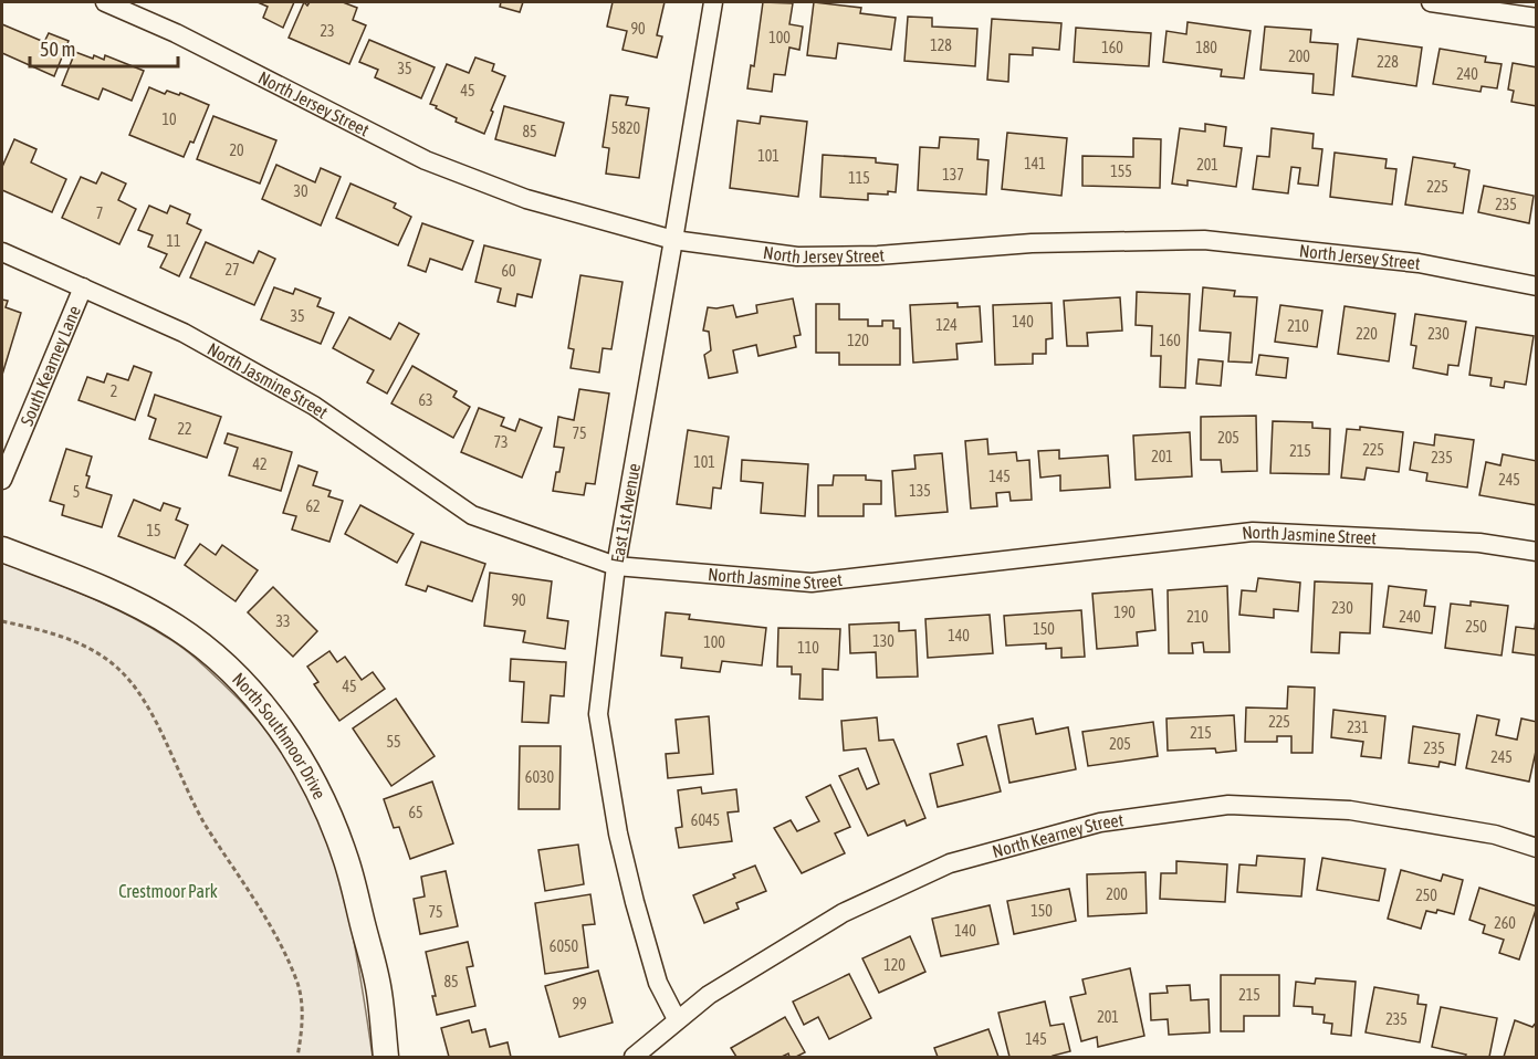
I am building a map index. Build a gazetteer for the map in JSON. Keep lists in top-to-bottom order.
{
  "streets": {
    "street": [
      "North Jersey Street",
      "South Kearney Lane",
      "North Jasmine Street",
      "East 1st Avenue",
      "North Southmoor Drive",
      "North Kearney Street"
    ]
  },
  "crossings": [
    ["North Jersey Street", "East 1st Avenue"],
    ["South Kearney Lane", "North Jasmine Street"],
    ["North Jasmine Street", "East 1st Avenue"],
    ["East 1st Avenue", "North Kearney Street"]
  ],
  "parks": ["Crestmoor Park"],
  "house_numbers": [
    "90",
    "23",
    "100",
    "128",
    "160",
    "180",
    "200",
    "228",
    "35",
    "240",
    "45",
    "10",
    "5820",
    "85",
    "20",
    "101",
    "141",
    "201",
    "155",
    "137",
    "115",
    "225",
    "30",
    "235",
    "7",
    "11",
    "27",
    "60",
    "35",
    "140",
    "124",
    "210",
    "220",
    "230",
    "120",
    "160",
    "2",
    "63",
    "22",
    "75",
    "205",
    "73",
    "225",
    "215",
    "201",
    "235",
    "101",
    "42",
    "145",
    "245",
    "135",
    "5",
    "62",
    "15",
    "90",
    "230",
    "190",
    "210",
    "240",
    "33",
    "250",
    "150",
    "140",
    "130",
    "100",
    "110",
    "45",
    "225",
    "231",
    "215",
    "55",
    "205",
    "235",
    "245",
    "6030",
    "65",
    "6045",
    "200",
    "250",
    "150",
    "75",
    "260",
    "140",
    "6050",
    "120",
    "85",
    "215",
    "99",
    "201",
    "235",
    "145"
  ],
  "scale_bar": "50 m"
}
